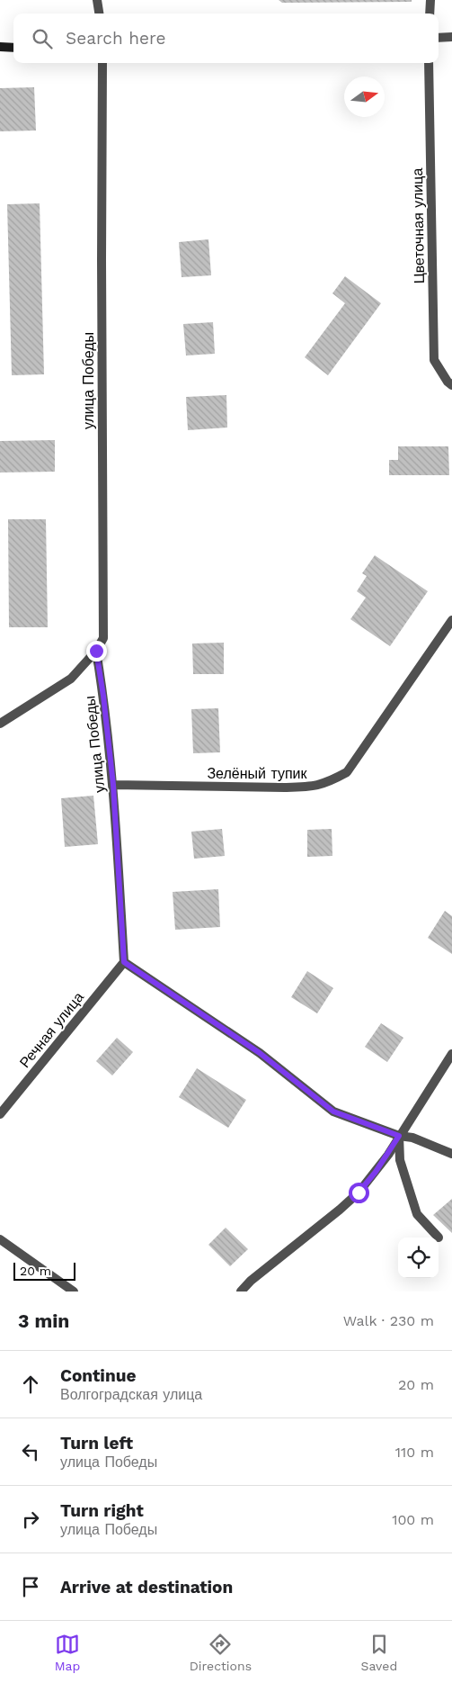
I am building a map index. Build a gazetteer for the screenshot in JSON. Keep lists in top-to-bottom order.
{
  "streets": {
    "street": [
      "Цветочная улица",
      "улица Победы",
      "Зелёный тупик",
      "Речная улица"
    ]
  },
  "crossings": [
    ["улица Победы", "Зелёный тупик"],
    ["улица Победы", "Речная улица"]
  ],
  "scale_bar": "20 m",
  "north": "right",
  "page": {
    "search": "Search here",
    "scale": "20 m",
    "heading": ["3 min", "Walk · 230 m"],
    "list": [
      ["Continue", "Волгоградская улица", "20 m"],
      ["Turn left", "улица Победы", "110 m"],
      ["Turn right", "улица Победы", "100 m"],
      "Arrive at destination"
    ],
    "nav": ["Map", "Directions", "Saved"]
  }
}
